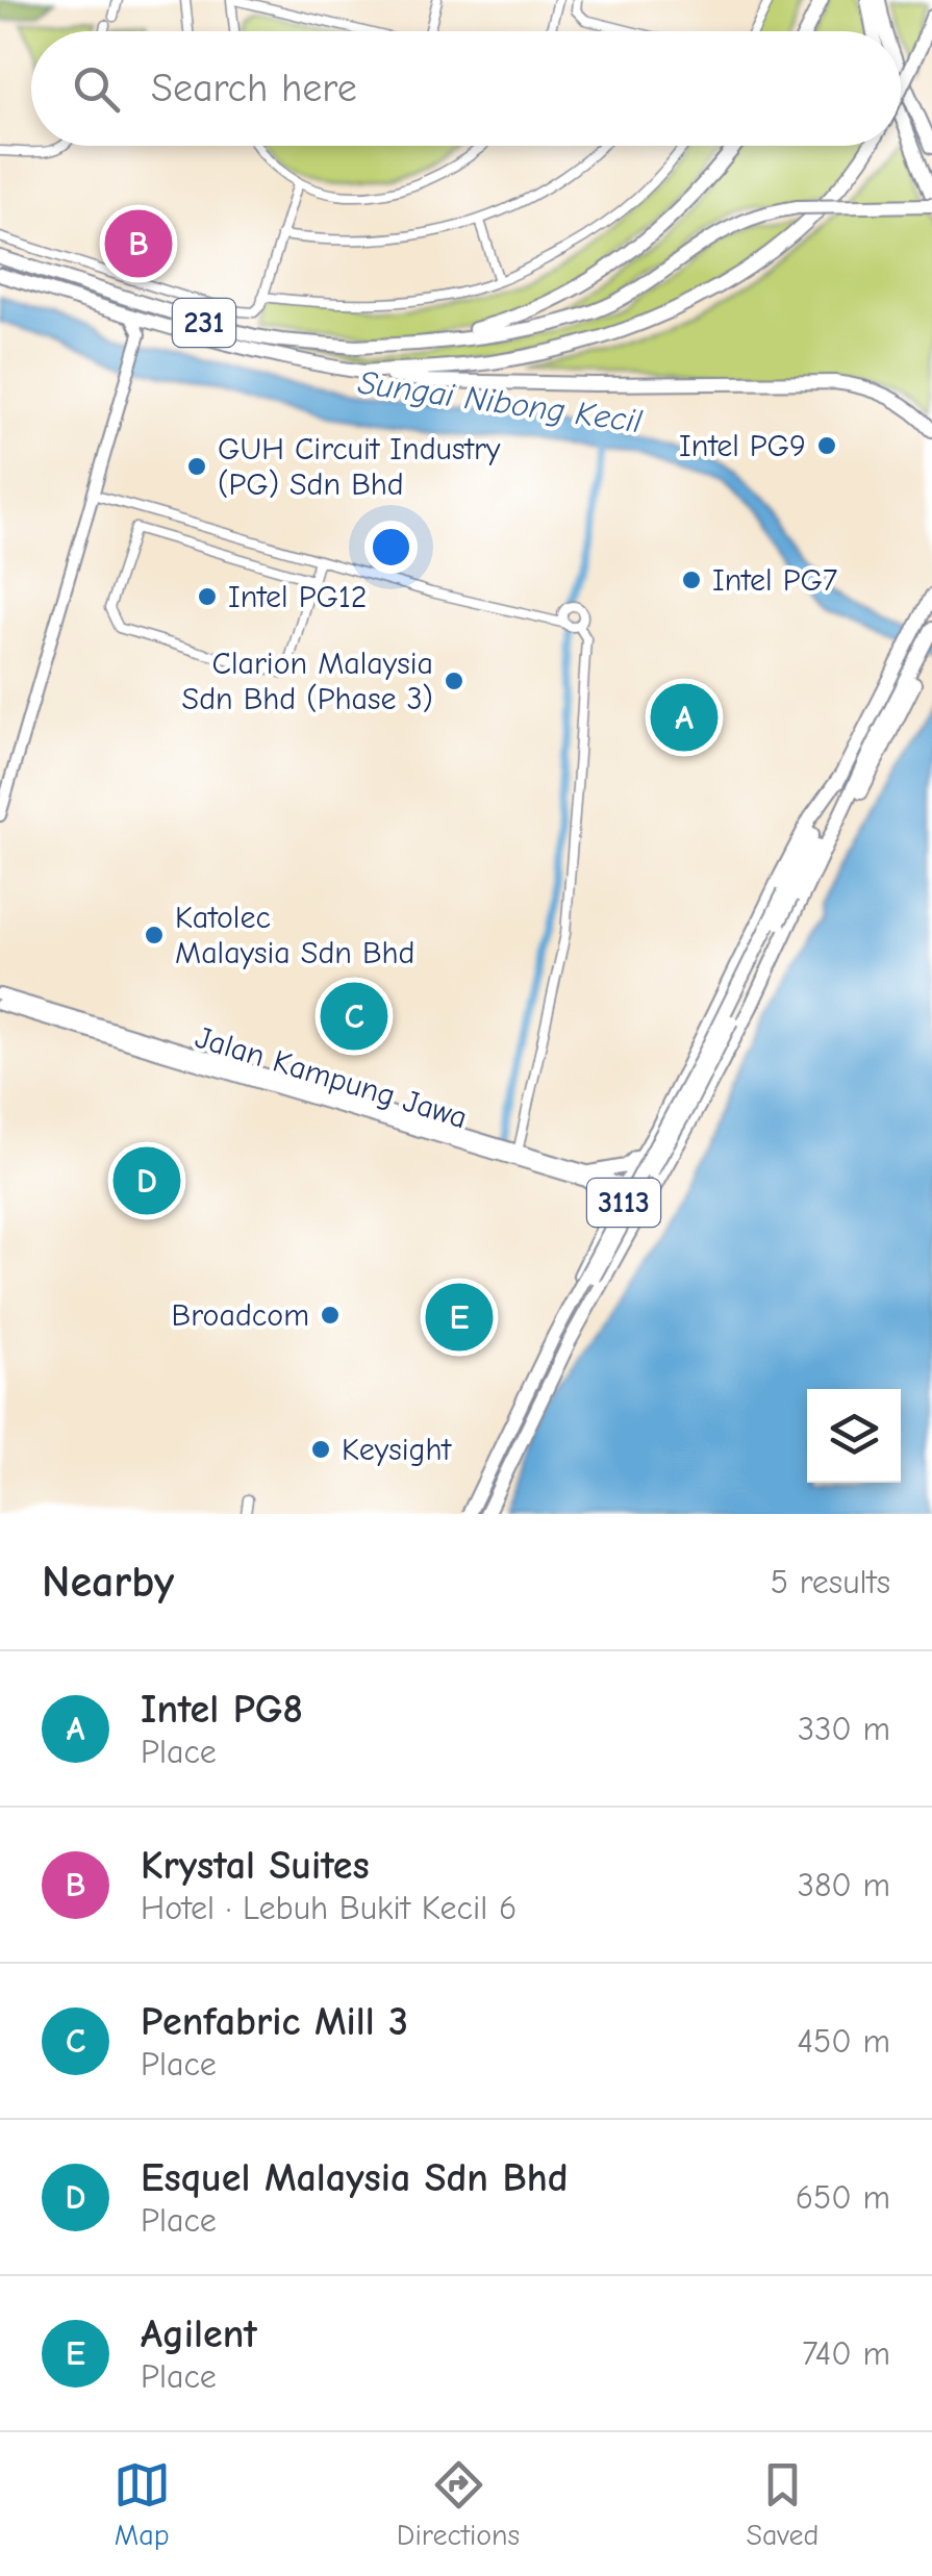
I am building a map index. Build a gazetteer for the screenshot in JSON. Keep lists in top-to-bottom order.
{
  "streets": {
    "main road": ["231", "3113"],
    "street": ["Jalan Kampung Jawa"]
  },
  "crossings": [
    ["Jalan Kampung Jawa", "3113"]
  ],
  "water": ["Sungai Nibong Kecil"],
  "places": [
    "Intel PG9",
    "GUH Circuit Industry (PG) Sdn Bhd",
    "Intel PG7",
    "Intel PG12",
    "Clarion Malaysia Sdn Bhd (Phase 3)",
    "Katolec Malaysia Sdn Bhd",
    "Broadcom",
    "Keysight"
  ],
  "page": {
    "search": "Search here",
    "pins": [
      "B",
      "A",
      "C",
      "D",
      "E"
    ],
    "heading": ["Nearby", "5 results"],
    "list": [
      {
        "mark": "A",
        "name": "Intel PG8",
        "note": "Place",
        "value": "330 m"
      },
      {
        "mark": "B",
        "name": "Krystal Suites",
        "note": "Hotel · Lebuh Bukit Kecil 6",
        "value": "380 m"
      },
      {
        "mark": "C",
        "name": "Penfabric Mill 3",
        "note": "Place",
        "value": "450 m"
      },
      {
        "mark": "D",
        "name": "Esquel Malaysia Sdn Bhd",
        "note": "Place",
        "value": "650 m"
      },
      {
        "mark": "E",
        "name": "Agilent",
        "note": "Place",
        "value": "740 m"
      }
    ],
    "nav": ["Map", "Directions", "Saved"]
  }
}
